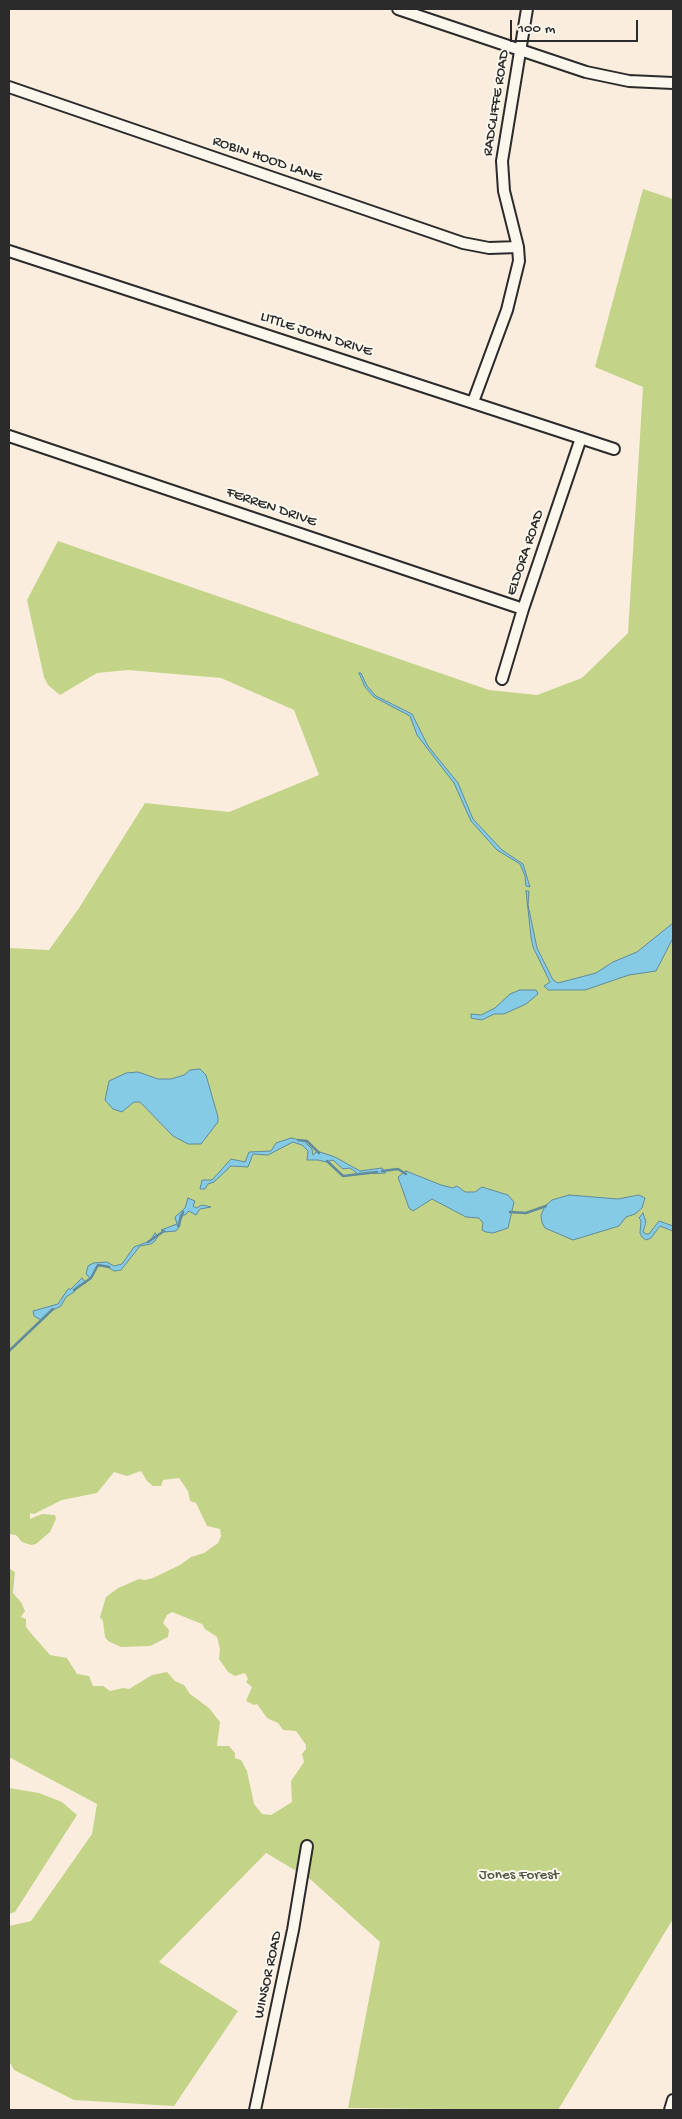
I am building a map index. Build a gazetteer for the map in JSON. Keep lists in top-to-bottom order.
{
  "streets": {
    "street": [
      "RADCLIFFE ROAD",
      "ROBIN HOOD LANE",
      "LITTLE JOHN DRIVE",
      "FERREN DRIVE",
      "ELDORA ROAD",
      "WINSOR ROAD"
    ]
  },
  "crossings": [
    ["RADCLIFFE ROAD", "ROBIN HOOD LANE"],
    ["RADCLIFFE ROAD", "LITTLE JOHN DRIVE"],
    ["LITTLE JOHN DRIVE", "ELDORA ROAD"],
    ["FERREN DRIVE", "ELDORA ROAD"]
  ],
  "parks": ["Jones Forest"],
  "scale_bar": "100 m"
}
